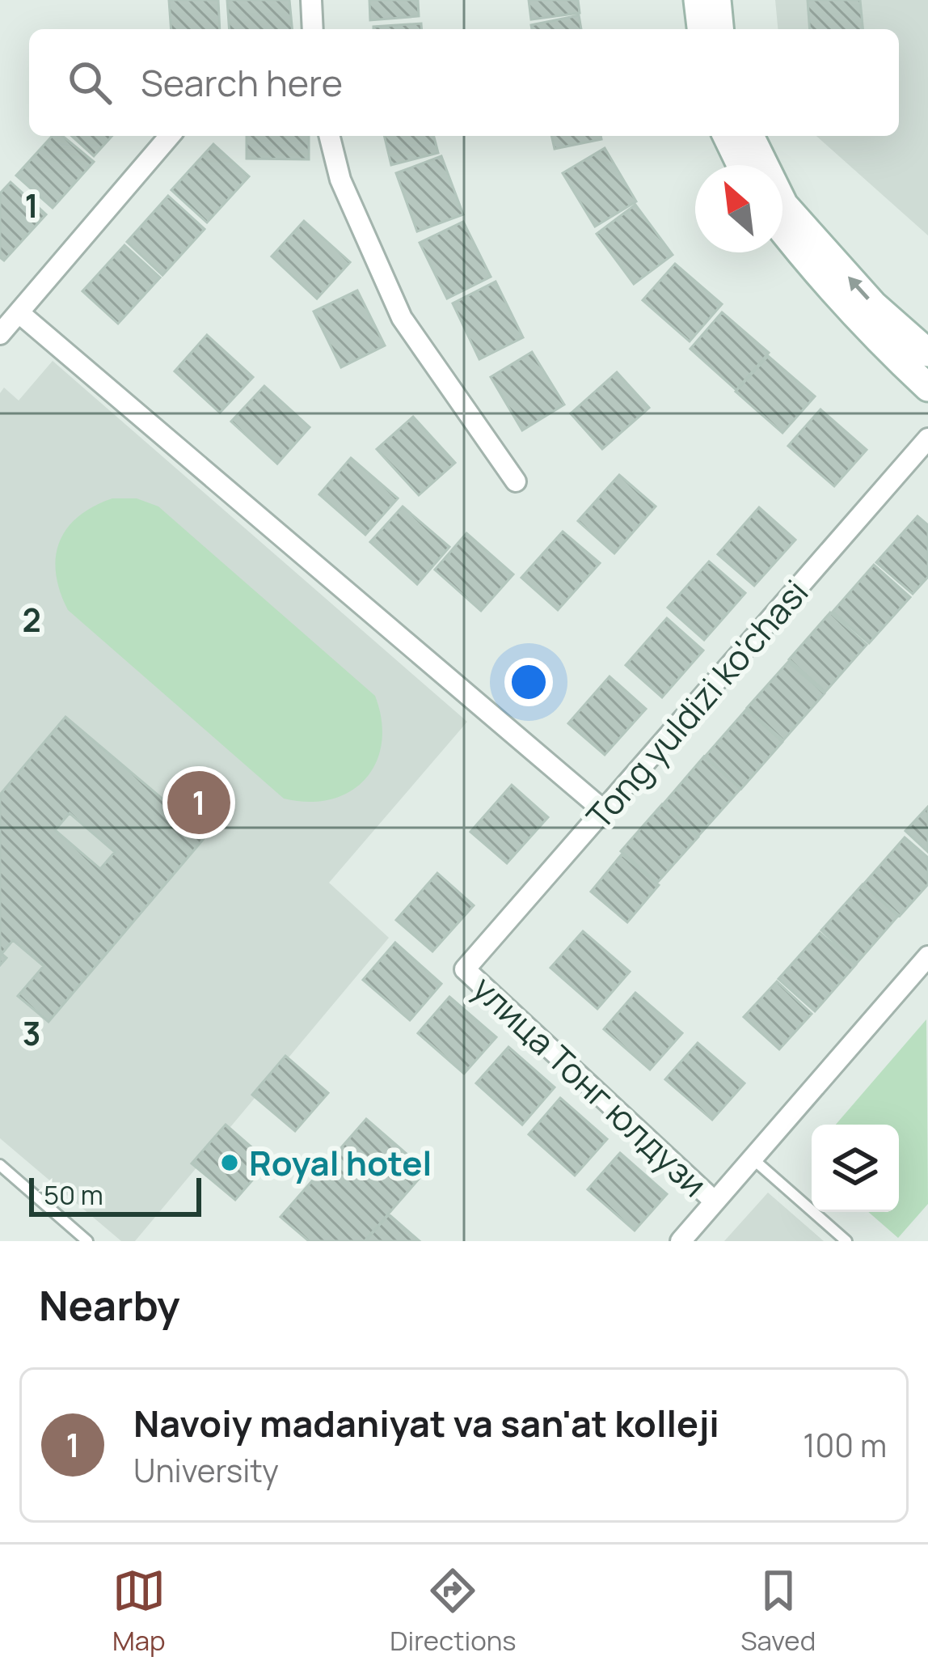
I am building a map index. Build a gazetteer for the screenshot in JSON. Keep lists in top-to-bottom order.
{
  "streets": {
    "street": ["Tong yuldizi ko'chasi", "улица Тонг юлдузи"]
  },
  "crossings": [
    ["Tong yuldizi ko'chasi", "улица Тонг юлдузи"]
  ],
  "places": ["Royal hotel"],
  "scale_bar": "50 m",
  "north": "top left",
  "page": {
    "search": "Search here",
    "pins": "1",
    "scale": "50 m",
    "heading": "Nearby",
    "list": [
      {
        "mark": "1",
        "name": "Navoiy madaniyat va san'at kolleji",
        "note": "University",
        "value": "100 m"
      }
    ],
    "nav": ["Map", "Directions", "Saved"]
  },
  "grid": {
    "rows": ["1", "2", "3"]
  }
}
